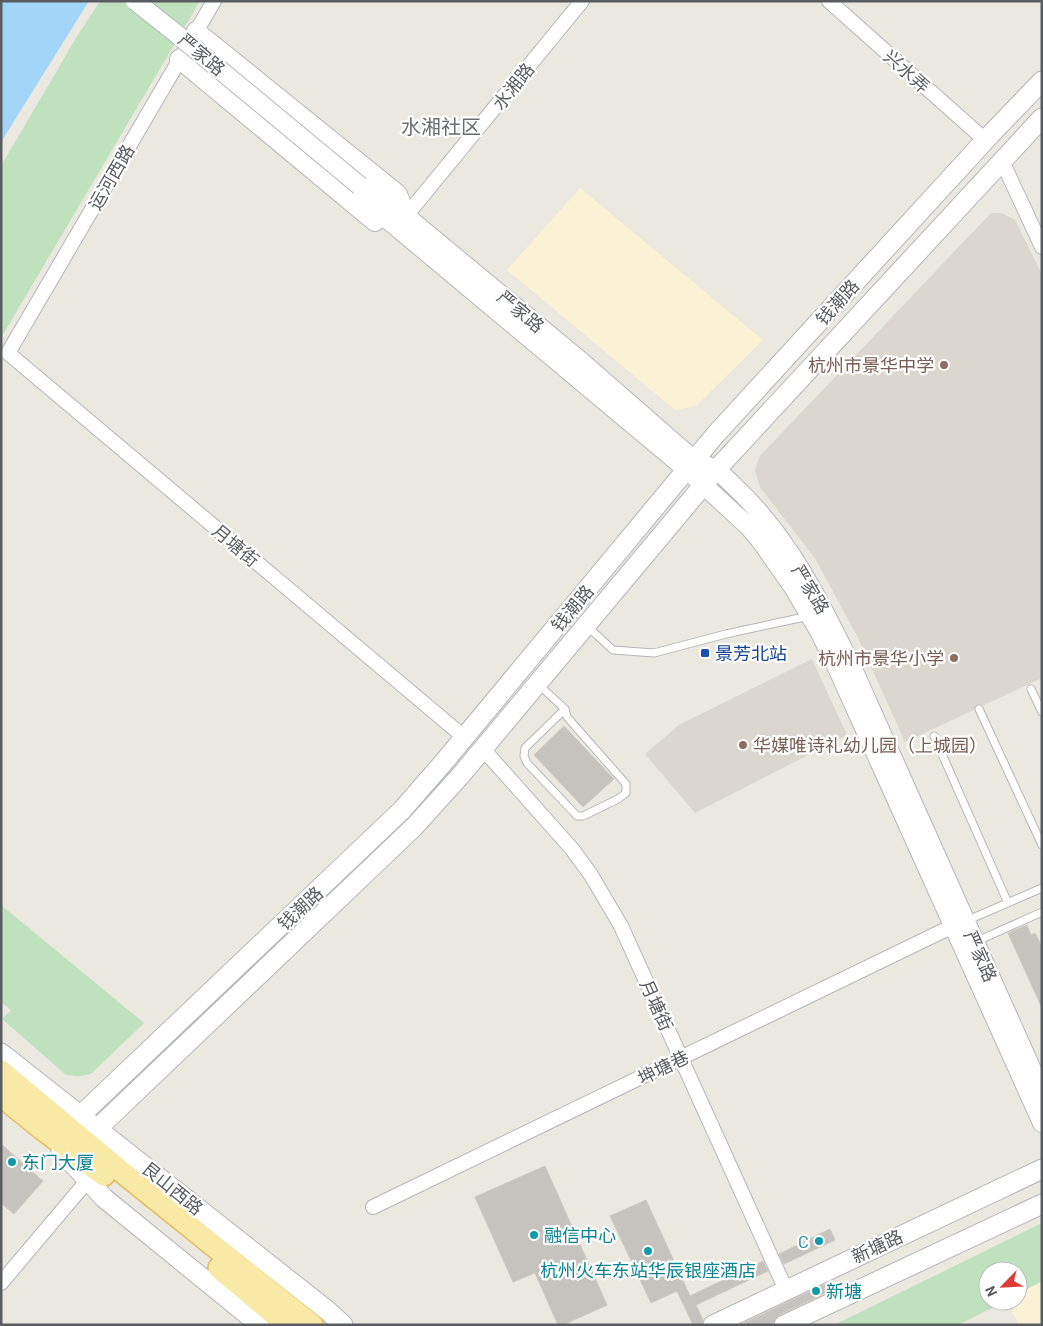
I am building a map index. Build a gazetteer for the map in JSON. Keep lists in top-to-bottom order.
{
  "streets": {
    "main road": ["钱潮路", "艮山西路", "新塘路"],
    "street": [
      "严家路",
      "兴水弄",
      "水湘路",
      "运河西路",
      "月塘街",
      "坤塘巷"
    ]
  },
  "crossings": [
    ["严家路", "水湘路"],
    ["严家路", "运河西路"],
    ["严家路", "钱潮路"],
    ["严家路", "坤塘巷"],
    ["兴水弄", "钱潮路"],
    ["运河西路", "月塘街"],
    ["钱潮路", "月塘街"],
    ["钱潮路", "艮山西路"],
    ["月塘街", "坤塘巷"],
    ["月塘街", "新塘路"]
  ],
  "districts": ["水湘社区"],
  "places": {
    "other": [
      "杭州市景华中学",
      "杭州市景华小学",
      "华媒唯诗礼幼儿园（上城园）",
      "东门大厦",
      "融信中心",
      "C",
      "杭州火车东站华辰银座酒店",
      "新塘"
    ],
    "transit": ["景芳北站"]
  },
  "north": "bottom left"
}
